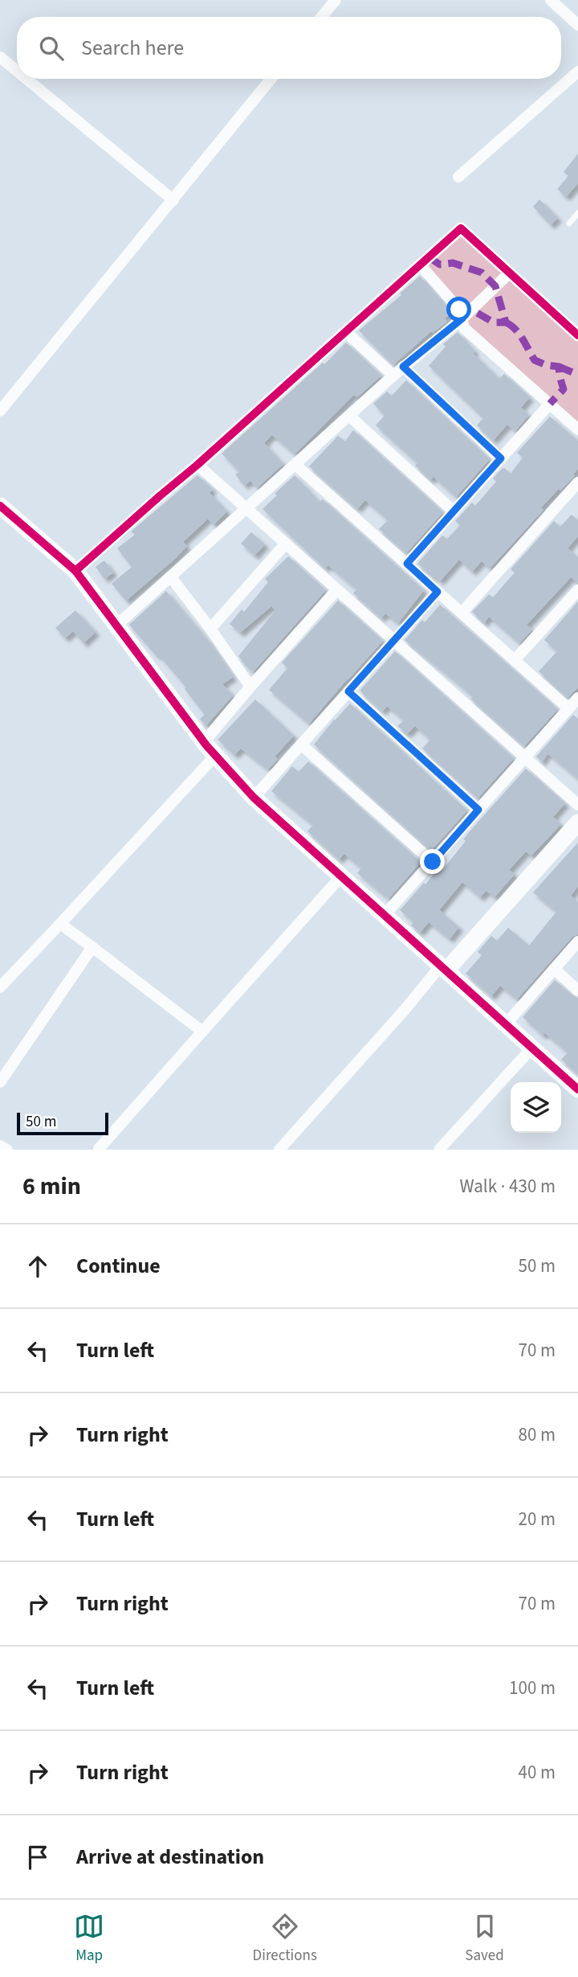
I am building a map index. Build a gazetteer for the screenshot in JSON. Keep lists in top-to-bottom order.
{
  "scale_bar": "50 m",
  "page": {
    "search": "Search here",
    "scale": "50 m",
    "heading": ["6 min", "Walk · 430 m"],
    "list": [
      ["Continue", "50 m"],
      ["Turn left", "70 m"],
      ["Turn right", "80 m"],
      ["Turn left", "20 m"],
      ["Turn right", "70 m"],
      ["Turn left", "100 m"],
      ["Turn right", "40 m"],
      "Arrive at destination"
    ],
    "nav": ["Map", "Directions", "Saved"]
  }
}
